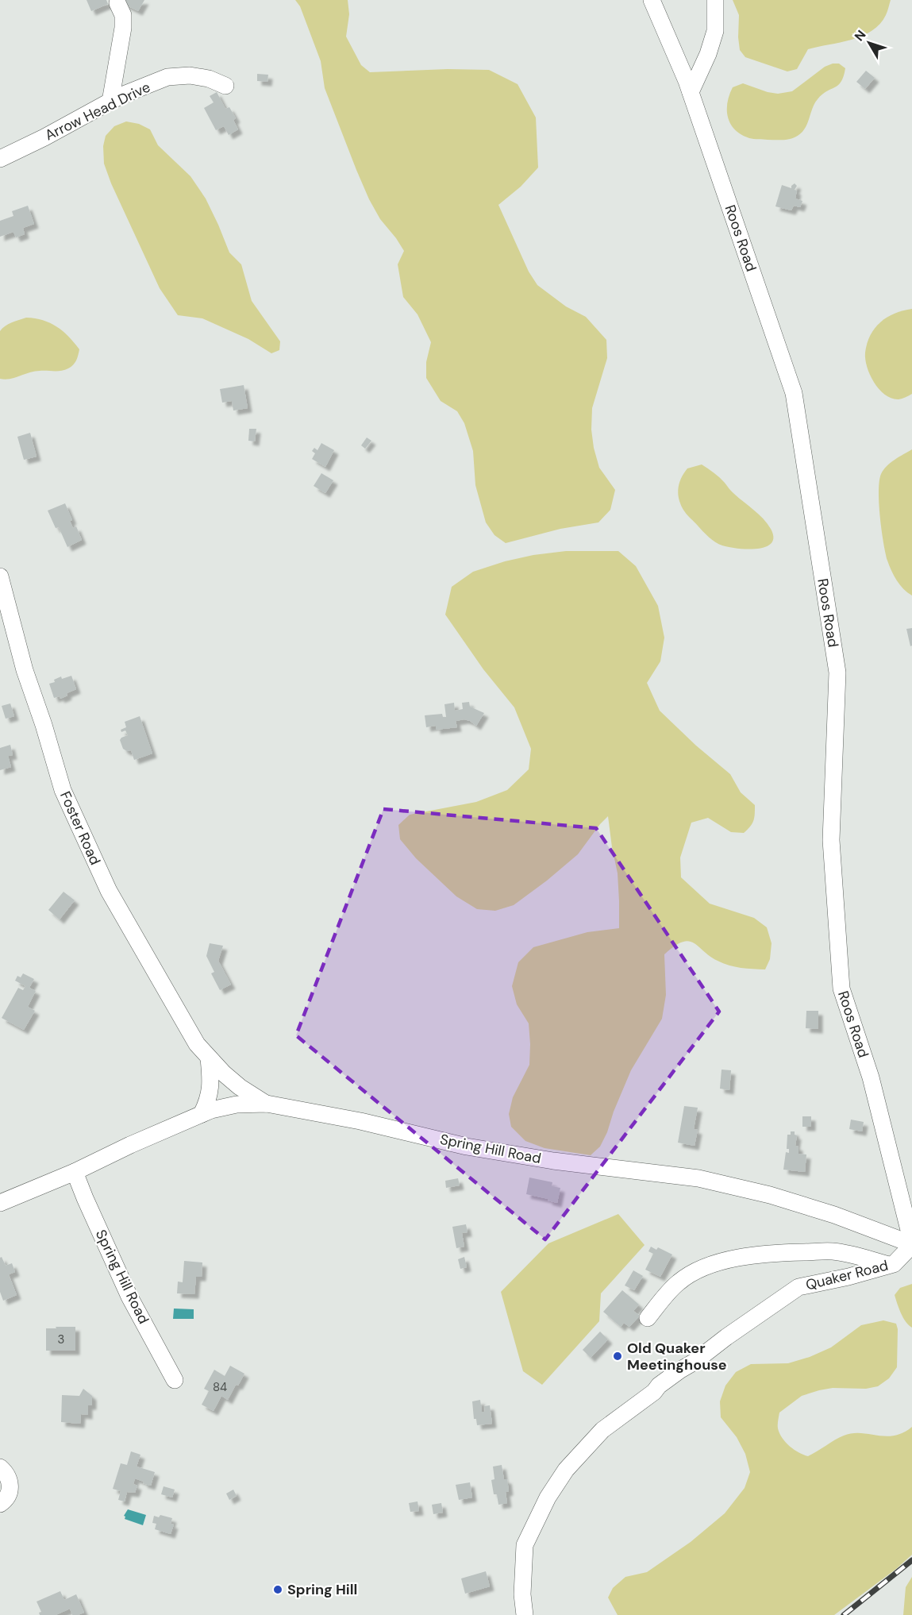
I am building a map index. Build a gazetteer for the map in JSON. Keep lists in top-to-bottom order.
{
  "streets": {
    "street": [
      "Arrow Head Drive",
      "Roos Road",
      "Foster Road",
      "Spring Hill Road",
      "Quaker Road"
    ]
  },
  "crossings": [
    ["Roos Road", "Spring Hill Road"],
    ["Roos Road", "Quaker Road"],
    ["Foster Road", "Spring Hill Road"],
    ["Spring Hill Road", "Quaker Road"]
  ],
  "places": ["Old Quaker Meetinghouse", "Spring Hill"],
  "house_numbers": ["3", "84"],
  "north": "top left"
}
